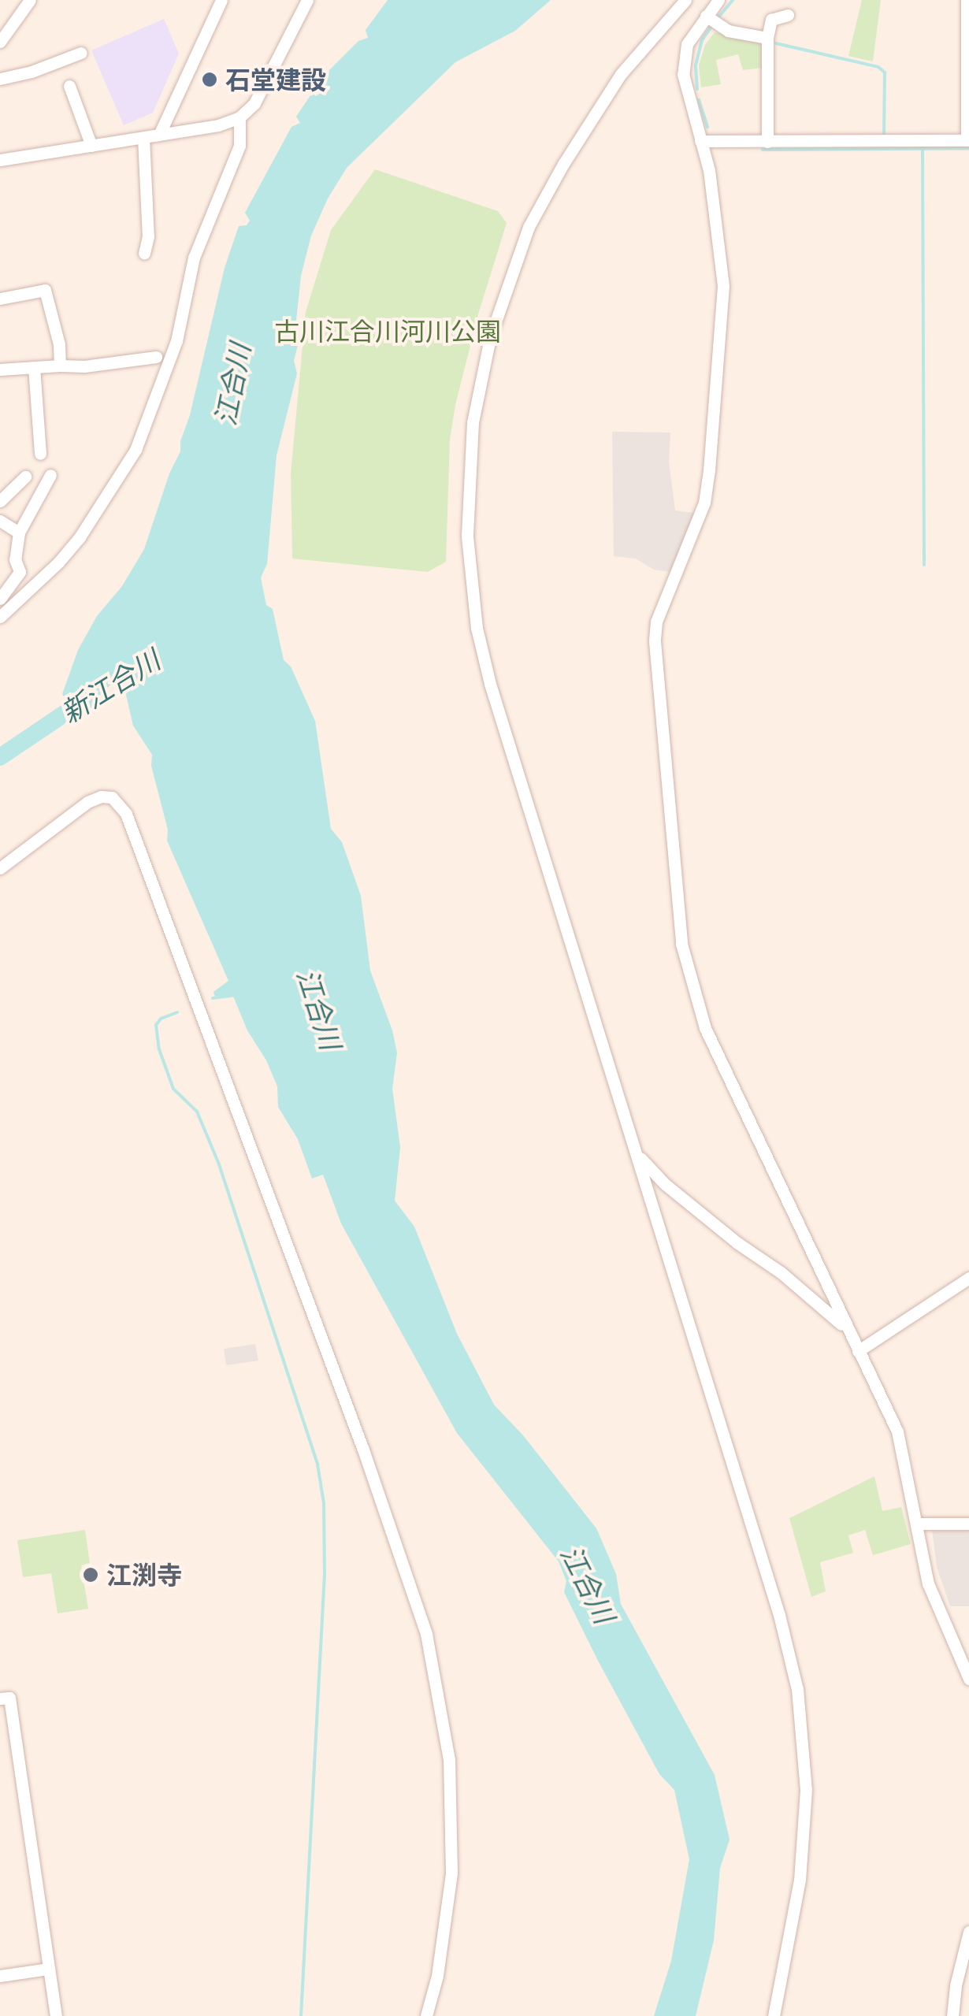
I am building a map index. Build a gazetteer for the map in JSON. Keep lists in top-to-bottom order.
{
  "water": ["江合川", "新江合川"],
  "parks": ["古川江合川河川公園"],
  "places": ["石堂建設", "江渕寺"]
}
